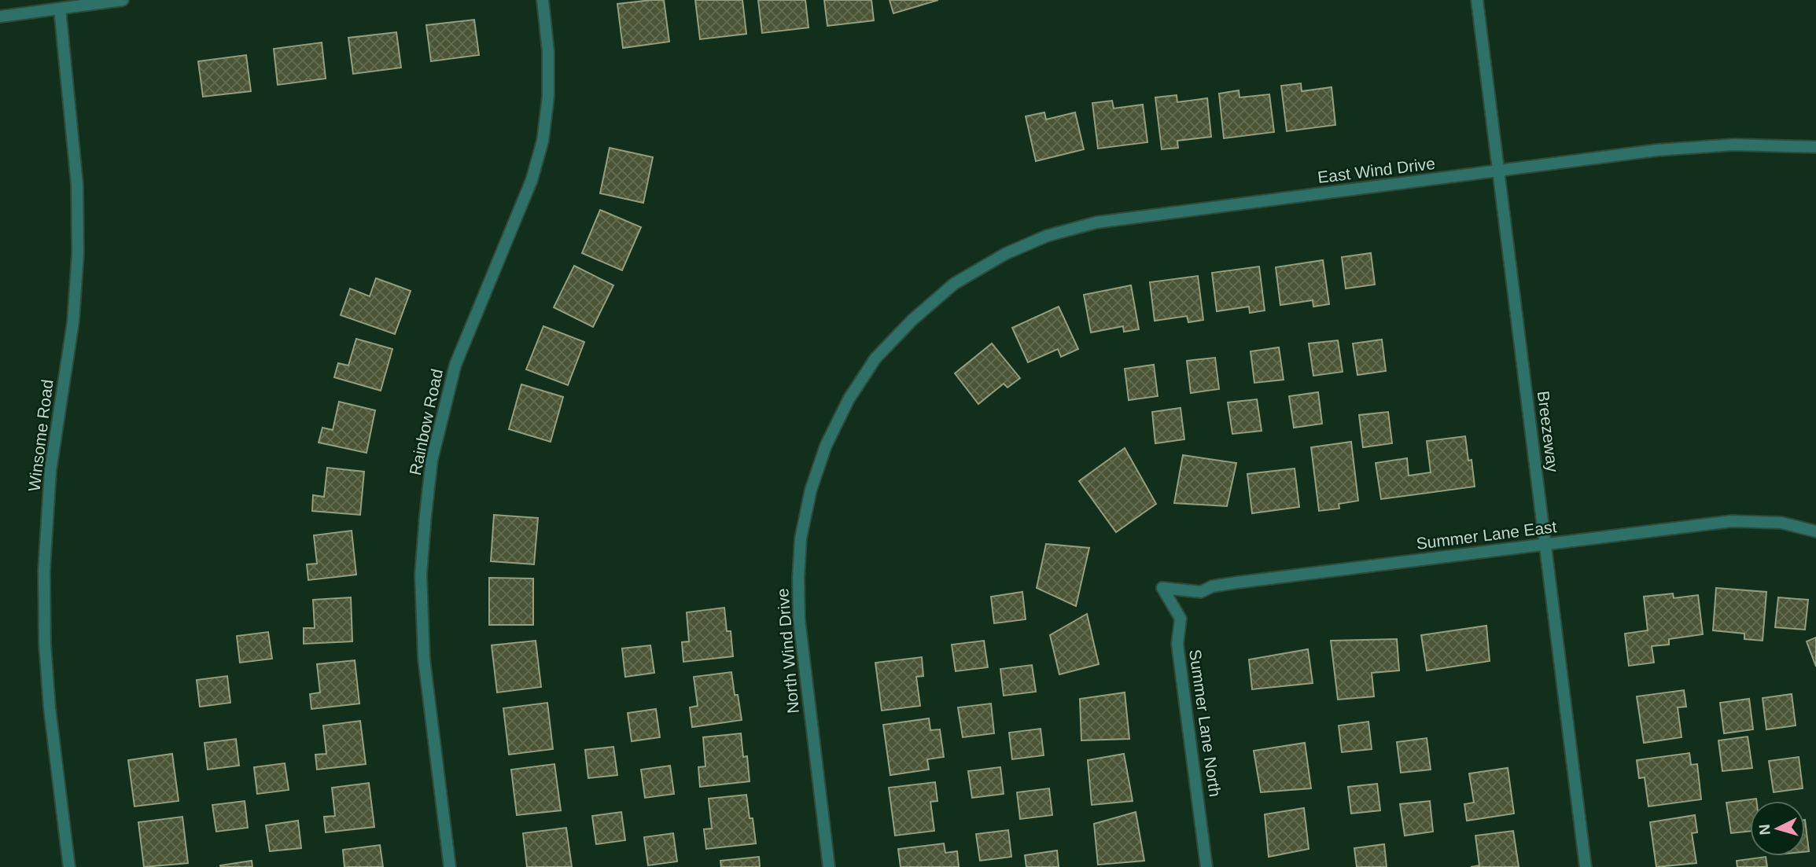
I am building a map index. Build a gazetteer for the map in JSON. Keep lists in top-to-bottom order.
{
  "streets": {
    "street": [
      "East Wind Drive",
      "Rainbow Road",
      "Breezeway",
      "Winsome Road",
      "Summer Lane East",
      "North Wind Drive",
      "Summer Lane North"
    ]
  },
  "crossings": [
    ["East Wind Drive", "Breezeway"],
    ["East Wind Drive", "North Wind Drive"],
    ["Breezeway", "Summer Lane East"],
    ["Summer Lane East", "Summer Lane North"]
  ],
  "north": "left"
}
